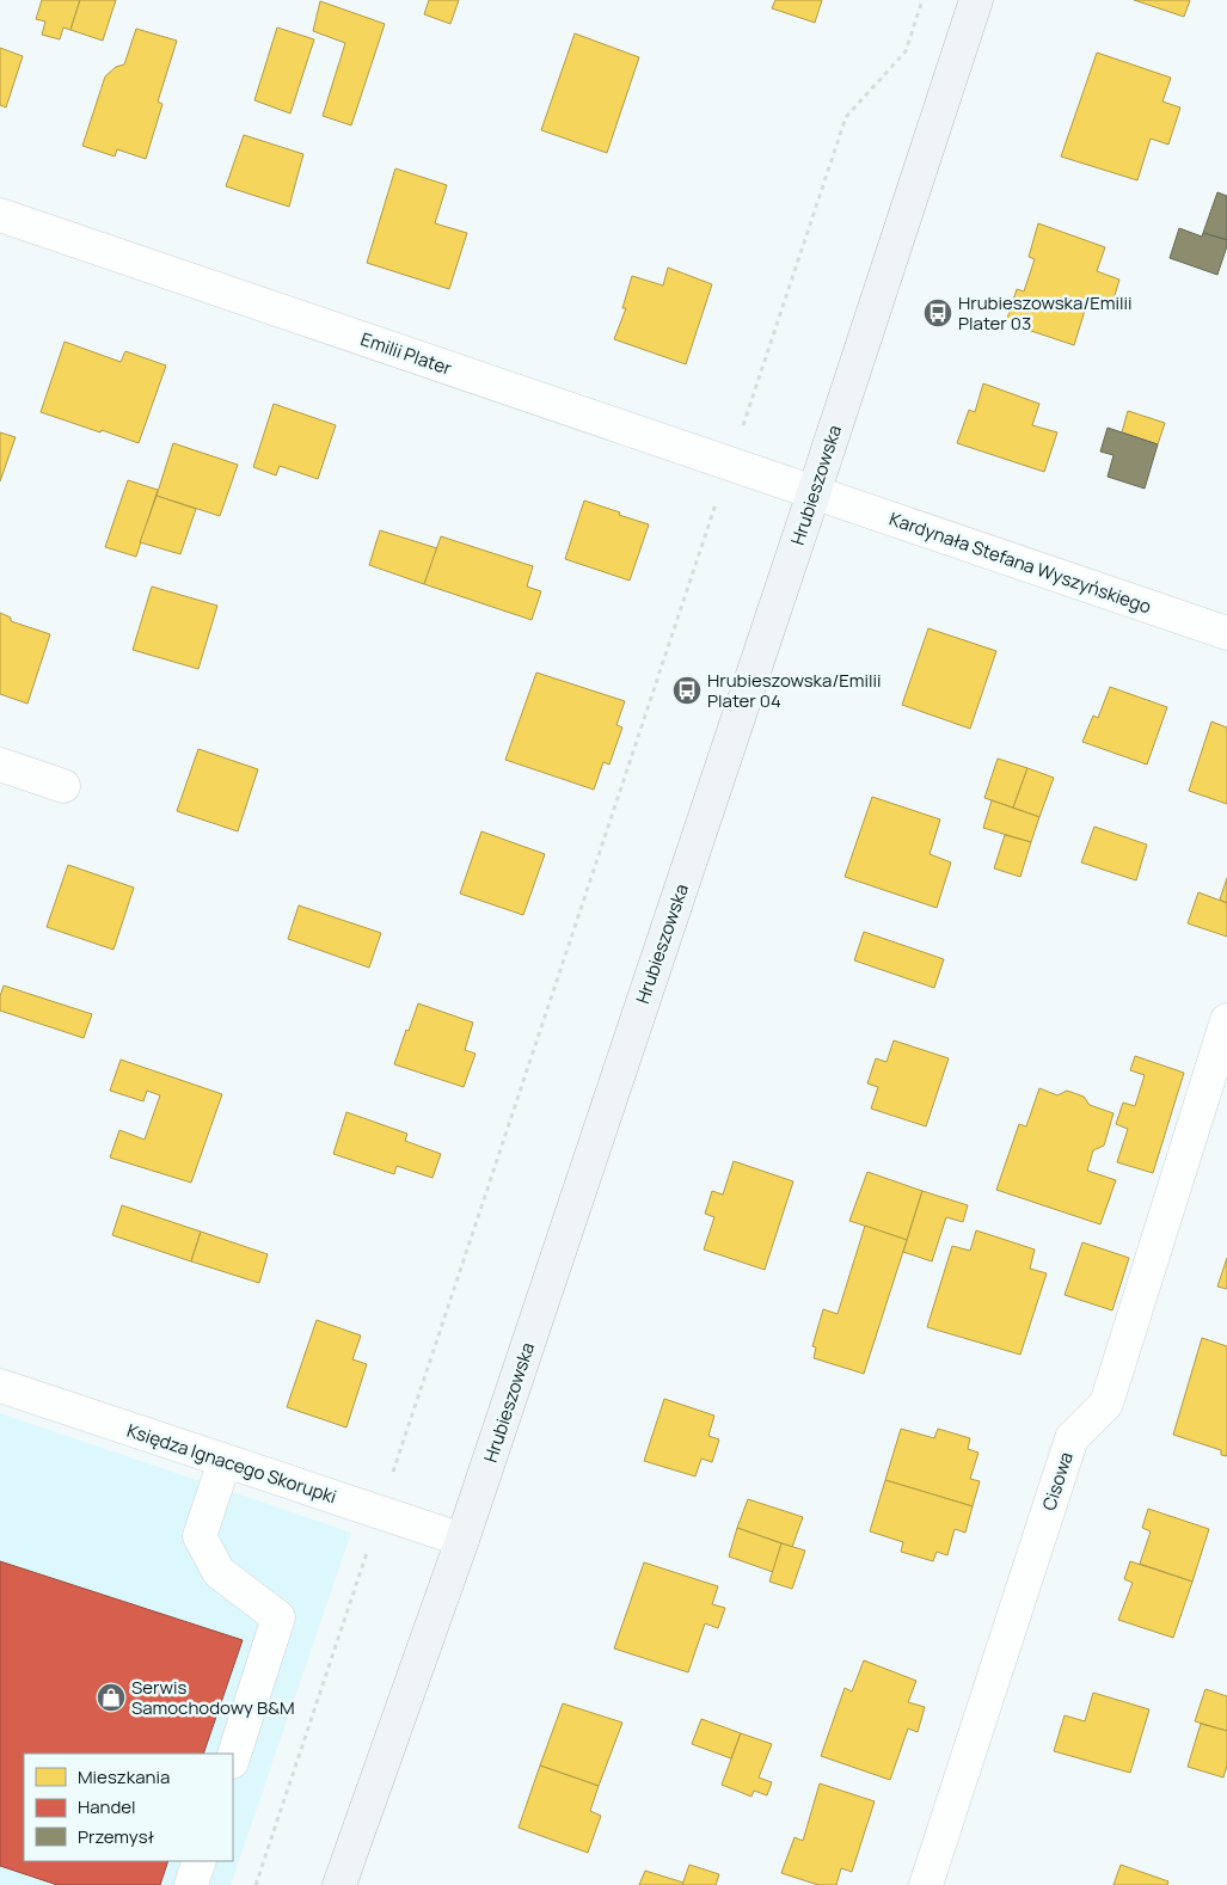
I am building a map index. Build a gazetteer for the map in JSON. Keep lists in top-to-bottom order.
{
  "streets": {
    "main road": ["Hrubieszowska"],
    "street": [
      "Emilii Plater",
      "Kardynała Stefana Wyszyńskiego",
      "Księdza Ignacego Skorupki",
      "Cisowa"
    ]
  },
  "crossings": [
    ["Emilii Plater", "Hrubieszowska"],
    ["Emilii Plater", "Kardynała Stefana Wyszyńskiego"],
    ["Hrubieszowska", "Kardynała Stefana Wyszyńskiego"],
    ["Hrubieszowska", "Księdza Ignacego Skorupki"]
  ],
  "places": {
    "bus stop": ["Hrubieszowska/Emilii Plater 03", "Hrubieszowska/Emilii Plater 04"],
    "shop": ["Serwis Samochodowy B&M"]
  },
  "legend": ["Mieszkania", "Handel", "Przemysł"]
}
